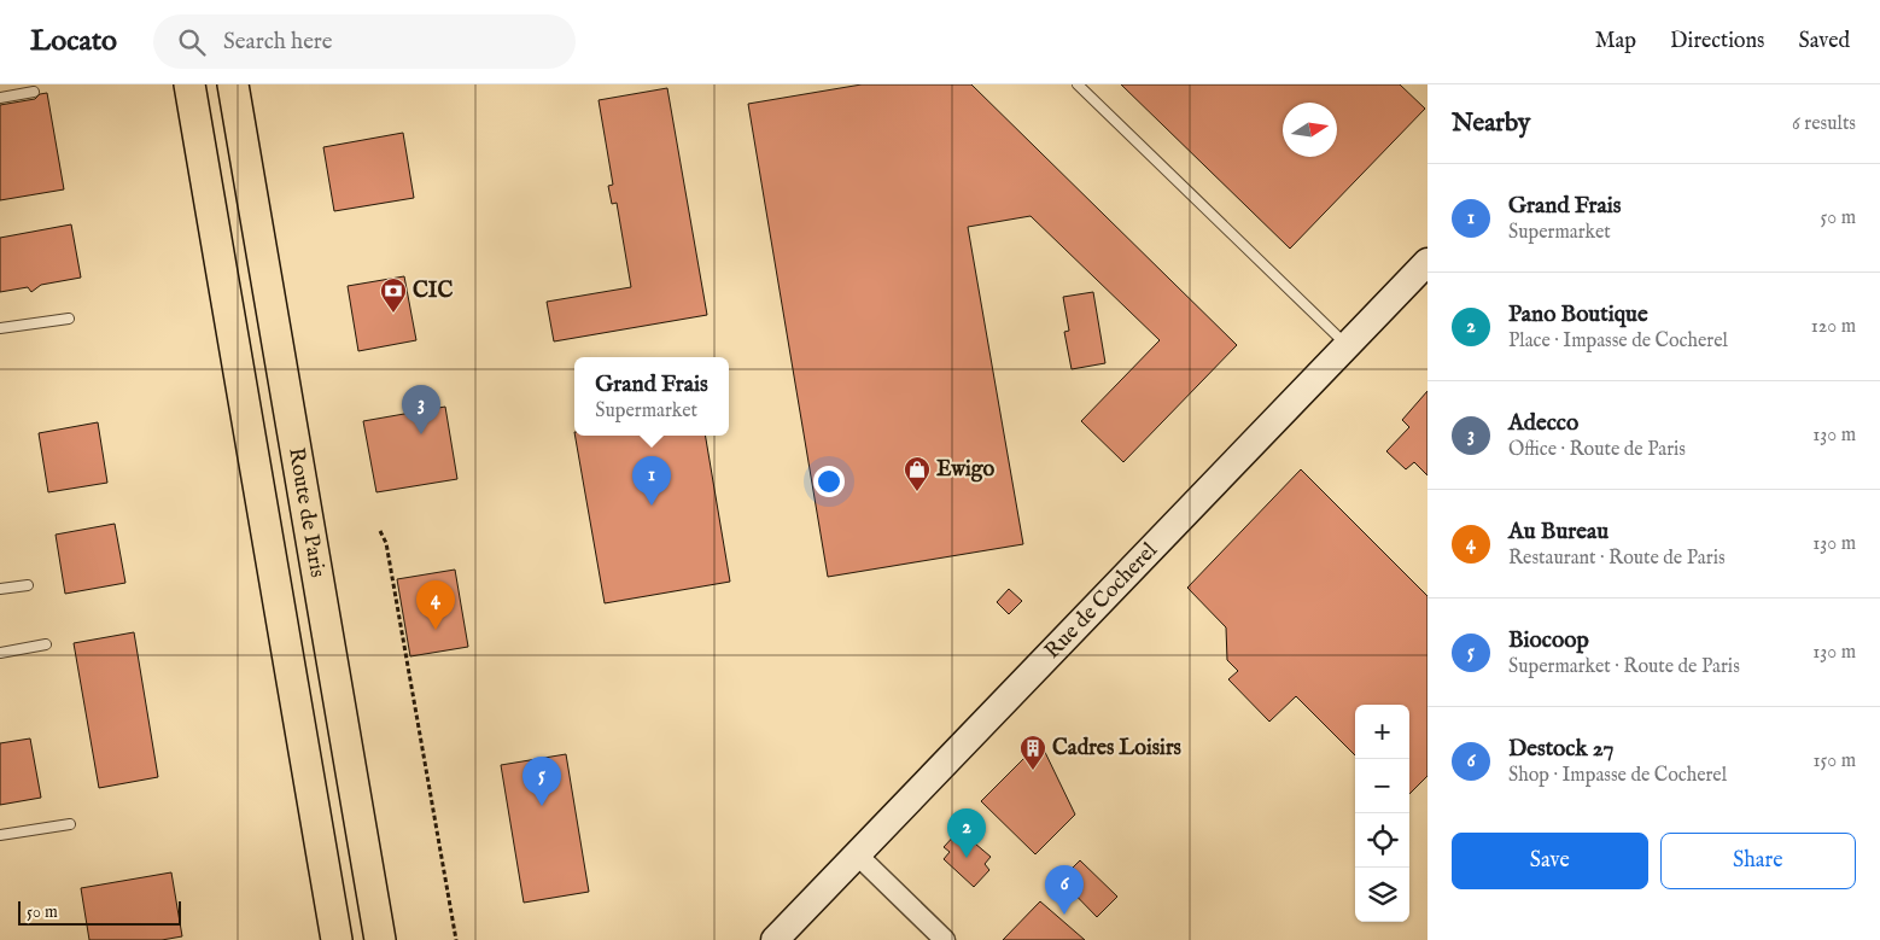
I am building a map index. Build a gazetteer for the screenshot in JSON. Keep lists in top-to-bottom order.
{
  "streets": {
    "main road": ["Route de Paris"],
    "street": ["Rue de Cocherel"]
  },
  "places": {
    "bank": ["CIC"],
    "shop": ["Ewigo"],
    "building": ["Cadres Loisirs"]
  },
  "scale_bar": "50 m",
  "north": "right",
  "page": {
    "header": "Locato",
    "search": "Search here",
    "nav": ["Map", "Directions", "Saved"],
    "heading": ["Nearby", "6 results"],
    "list": [
      {
        "mark": "1",
        "name": "Grand Frais",
        "note": "Supermarket",
        "value": "50 m"
      },
      {
        "mark": "2",
        "name": "Pano Boutique",
        "note": "Place · Impasse de Cocherel",
        "value": "120 m"
      },
      {
        "mark": "3",
        "name": "Adecco",
        "note": "Office · Route de Paris",
        "value": "130 m"
      },
      {
        "mark": "4",
        "name": "Au Bureau",
        "note": "Restaurant · Route de Paris",
        "value": "130 m"
      },
      {
        "mark": "5",
        "name": "Biocoop",
        "note": "Supermarket · Route de Paris",
        "value": "130 m"
      },
      {
        "mark": "6",
        "name": "Destock 27",
        "note": "Shop · Impasse de Cocherel",
        "value": "150 m"
      }
    ],
    "popup": ["Grand Frais", "Supermarket"],
    "pins": [
      "3",
      "1",
      "4",
      "5",
      "2",
      "6"
    ],
    "map_buttons": ["+", "−"],
    "buttons": ["Save", "Share"],
    "scale": "50 m"
  }
}
